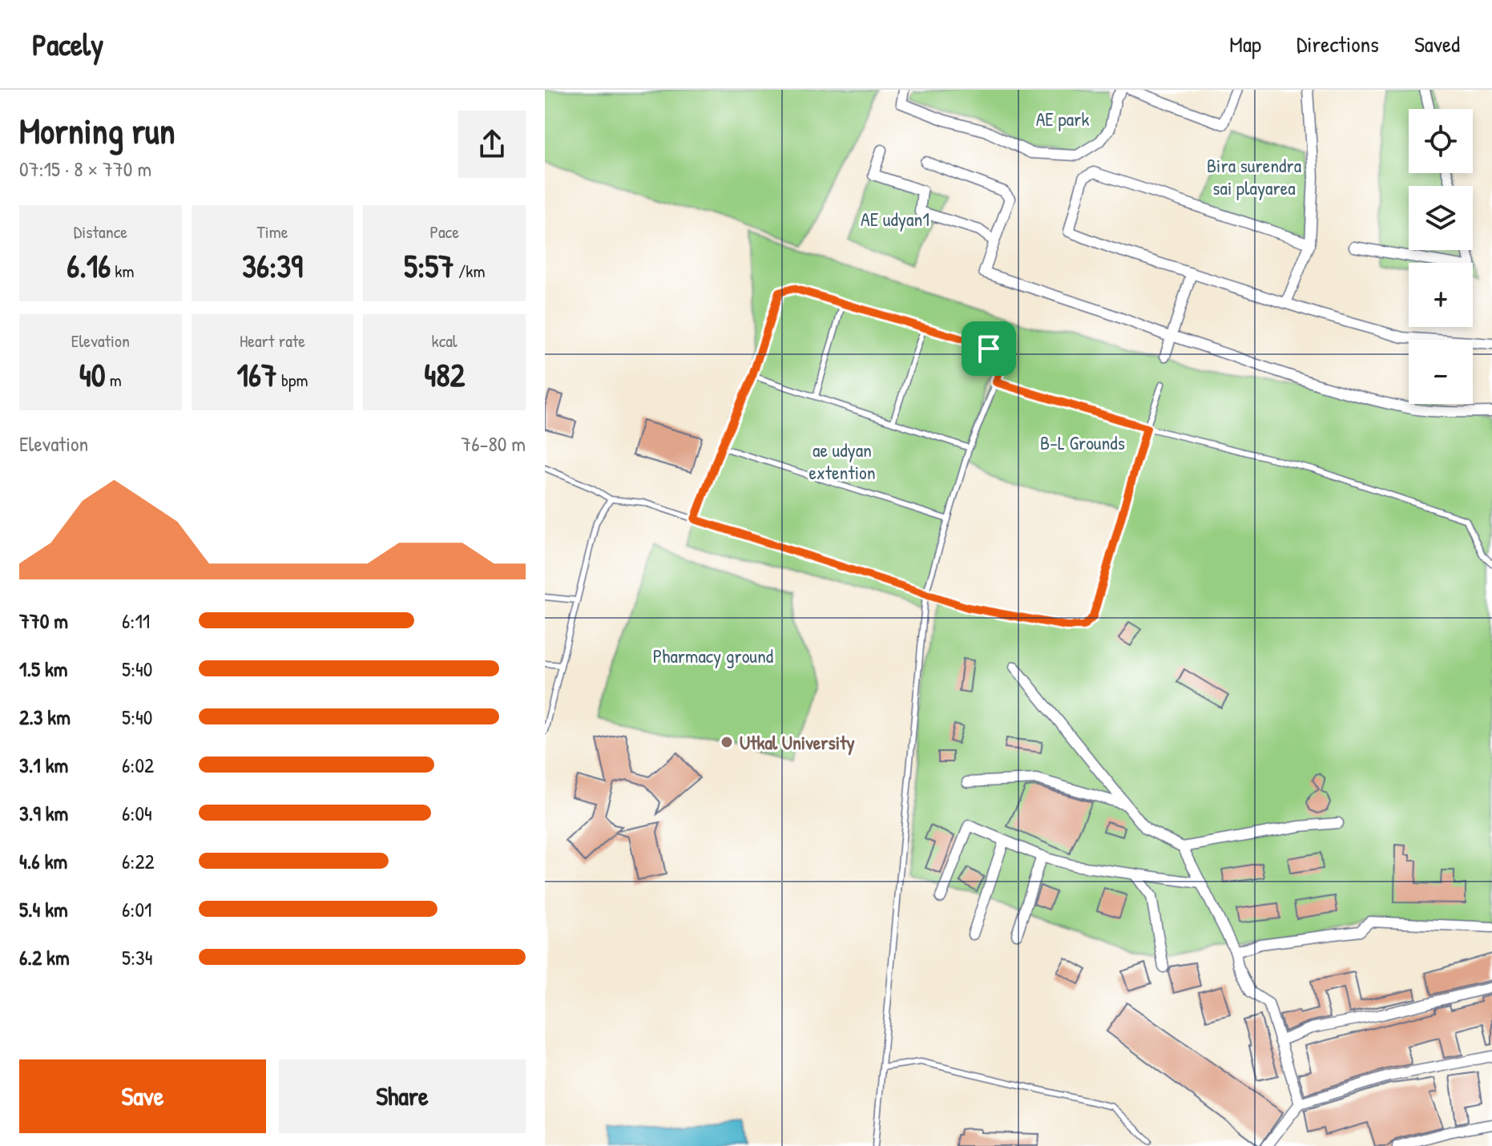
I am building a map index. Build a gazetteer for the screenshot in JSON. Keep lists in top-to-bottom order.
{
  "parks": [
    "AE park",
    "Bira surendra sai playarea",
    "AE udyan1",
    "B-L Grounds",
    "ae udyan extention",
    "Pharmacy ground"
  ],
  "places": ["Utkal University"],
  "page": {
    "header": "Pacely",
    "nav": ["Map", "Directions", "Saved"],
    "heading": ["Morning run", "07:15 · 8 × 770 m"],
    "map_buttons": ["+", "−"],
    "stats": [
      ["Distance", "6.16 km"],
      ["Time", "36:39"],
      ["Pace", "5:57 /km"],
      ["Elevation", "40 m"],
      ["Heart rate", "167 bpm"],
      ["kcal", "482"]
    ],
    "chart": ["Elevation", "76–80 m"],
    "list": [
      {
        "name": "770 m",
        "note": "6:11"
      },
      {
        "name": "1.5 km",
        "note": "5:40"
      },
      {
        "name": "2.3 km",
        "note": "5:40"
      },
      {
        "name": "3.1 km",
        "note": "6:02"
      },
      {
        "name": "3.9 km",
        "note": "6:04"
      },
      {
        "name": "4.6 km",
        "note": "6:22"
      },
      {
        "name": "5.4 km",
        "note": "6:01"
      },
      {
        "name": "6.2 km",
        "note": "5:34"
      }
    ],
    "buttons": ["Save", "Share"]
  }
}
